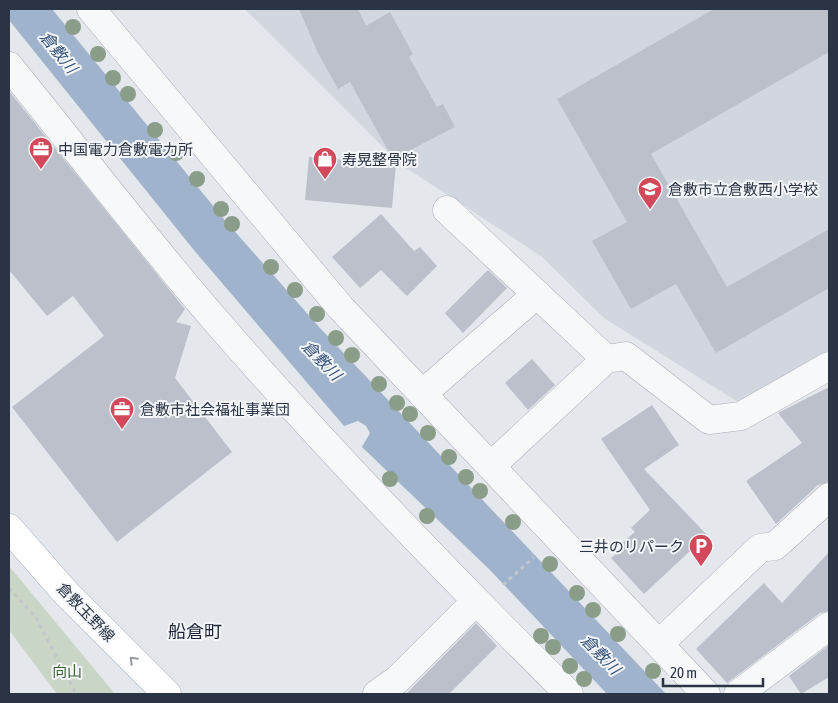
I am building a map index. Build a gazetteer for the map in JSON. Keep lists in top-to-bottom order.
{
  "streets": {
    "main road": ["倉敷玉野線"]
  },
  "one_way": ["倉敷玉野線"],
  "districts": ["船倉町"],
  "water": ["倉敷川"],
  "parks": ["向山"],
  "places": {
    "office": ["中国電力倉敷電力所", "倉敷市社会福祉事業団"],
    "shop": ["寿晃整骨院"],
    "school or university": ["倉敷市立倉敷西小学校"],
    "parking": ["三井のリパーク"]
  },
  "scale_bar": "20 m"
}
